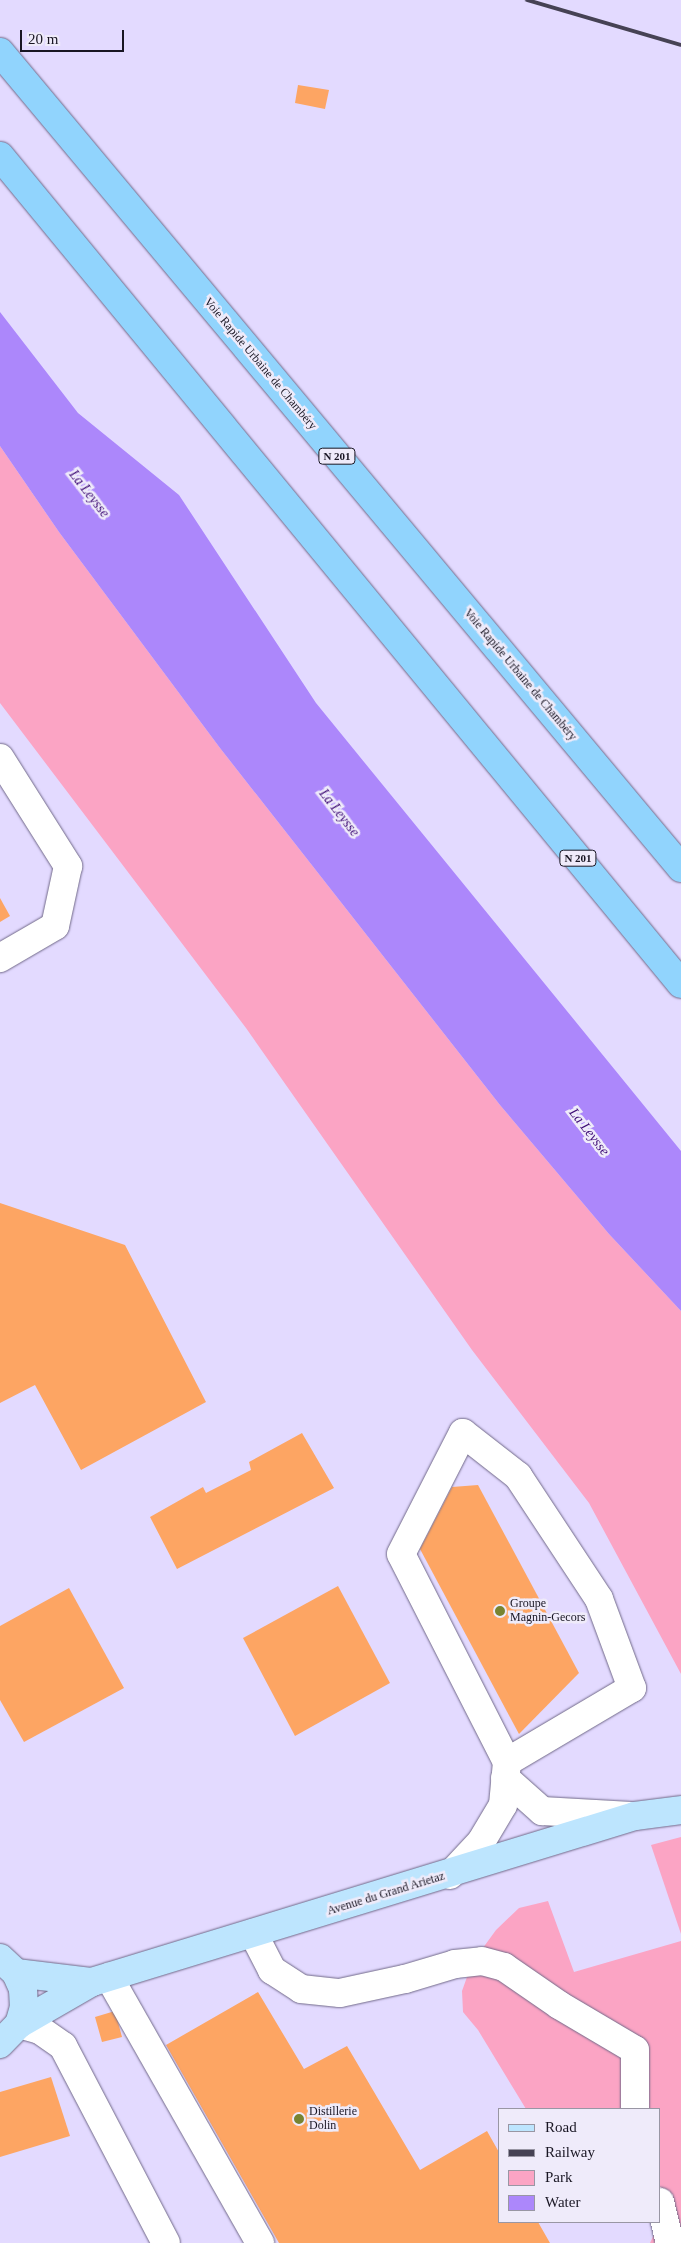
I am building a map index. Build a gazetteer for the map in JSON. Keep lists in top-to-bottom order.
{
  "streets": {
    "highway": ["Voie Rapide Urbaine de Chambéry", "N 201"],
    "main road": ["Avenue du Grand Arietaz"]
  },
  "water": ["La Leysse"],
  "places": ["Groupe Magnin-Gecors", "Distillerie Dolin"],
  "legend": [
    "Road",
    "Railway",
    "Park",
    "Water"
  ],
  "scale_bar": "20 m"
}
